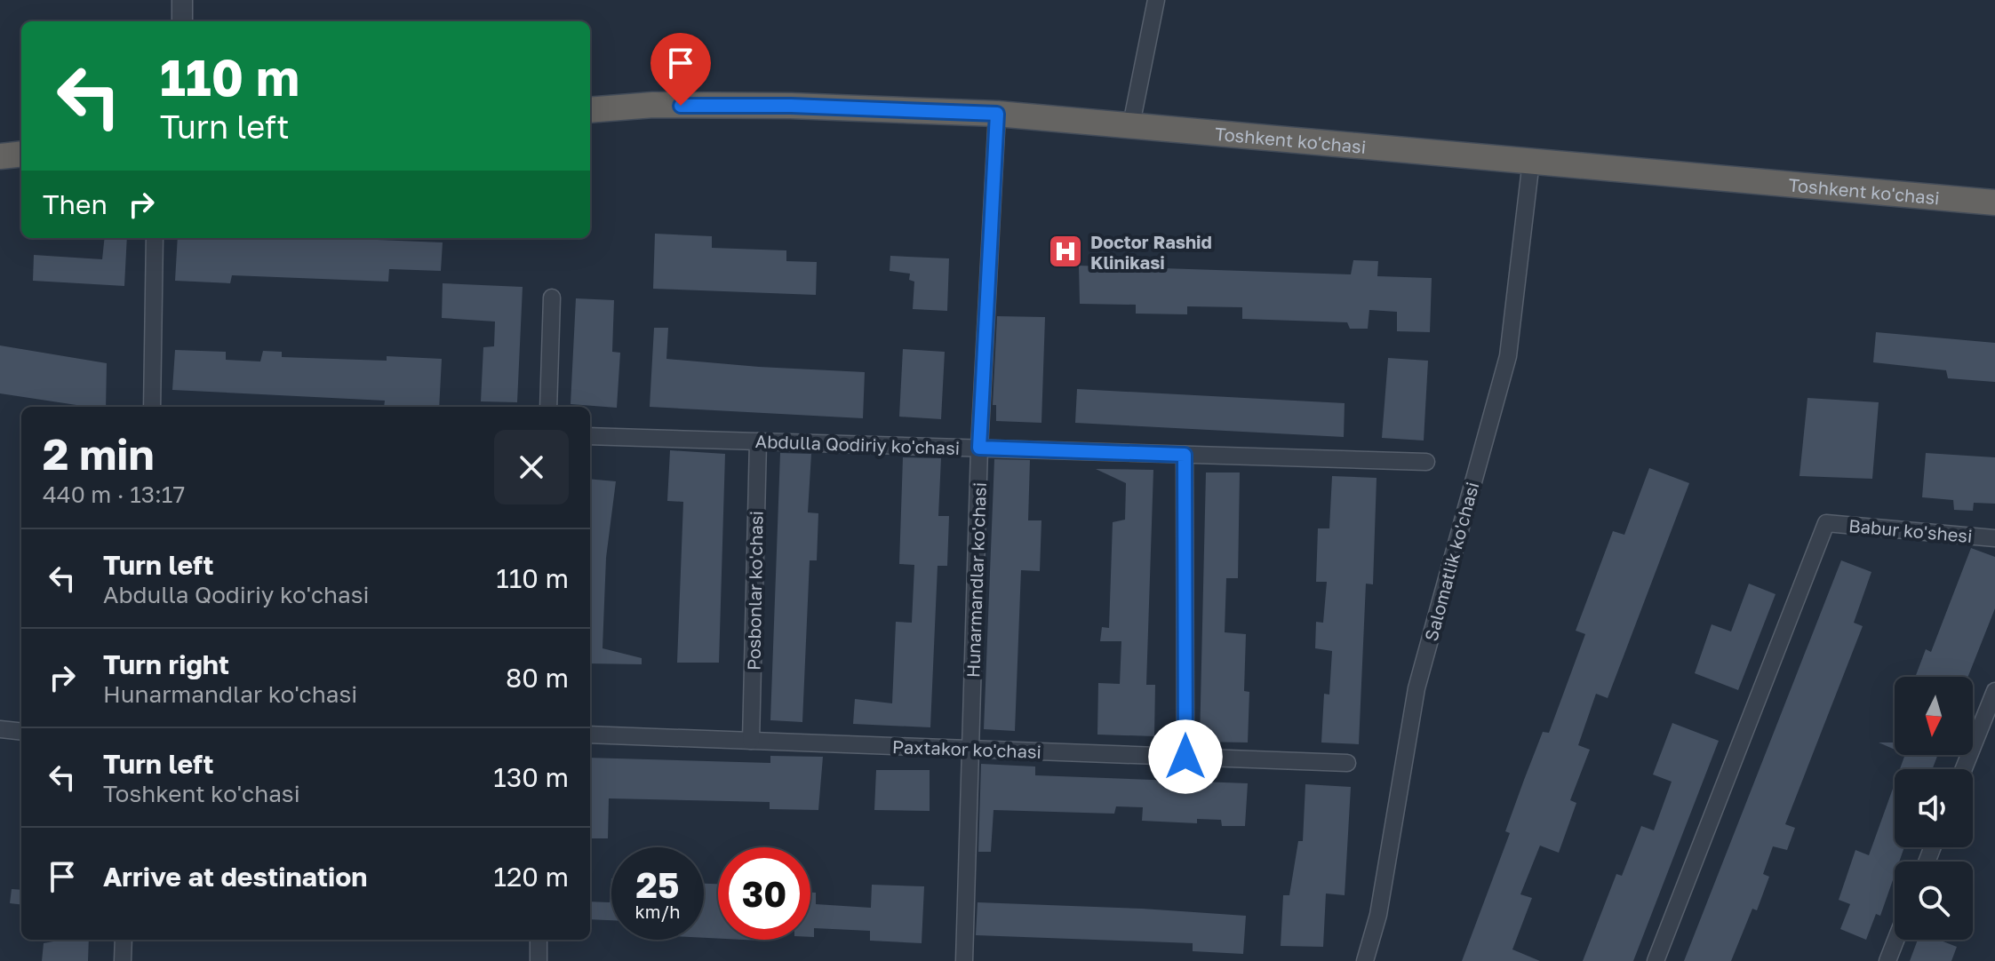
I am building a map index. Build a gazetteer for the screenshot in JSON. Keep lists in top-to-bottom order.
{
  "streets": {
    "highway": ["Toshkent ko'chasi"],
    "street": [
      "Abdulla Qodiriy ko'chasi",
      "Babur ko'shesi",
      "Salomatlik ko'chasi",
      "Hunarmandlar ko'chasi",
      "Posbonlar ko'chasi",
      "Paxtakor ko'chasi"
    ]
  },
  "crossings": [
    ["Toshkent ko'chasi", "Salomatlik ko'chasi"],
    ["Toshkent ko'chasi", "Hunarmandlar ko'chasi"],
    ["Abdulla Qodiriy ko'chasi", "Hunarmandlar ko'chasi"],
    ["Abdulla Qodiriy ko'chasi", "Posbonlar ko'chasi"],
    ["Hunarmandlar ko'chasi", "Paxtakor ko'chasi"],
    ["Posbonlar ko'chasi", "Paxtakor ko'chasi"]
  ],
  "places": {
    "hospital": ["Doctor Rashid Klinikasi"]
  },
  "north": "bottom",
  "page": {
    "turn": ["110 m", "Turn left"],
    "then": "Then",
    "heading": ["2 min", "440 m · 13:17"],
    "list": [
      {
        "name": "Turn left",
        "note": "Abdulla Qodiriy ko'chasi",
        "value": "110 m"
      },
      {
        "name": "Turn right",
        "note": "Hunarmandlar ko'chasi",
        "value": "80 m"
      },
      {
        "name": "Turn left",
        "note": "Toshkent ko'chasi",
        "value": "130 m"
      },
      {
        "name": "Arrive at destination",
        "value": "120 m"
      }
    ],
    "speed": "25 km/h",
    "limit": "30"
  }
}
